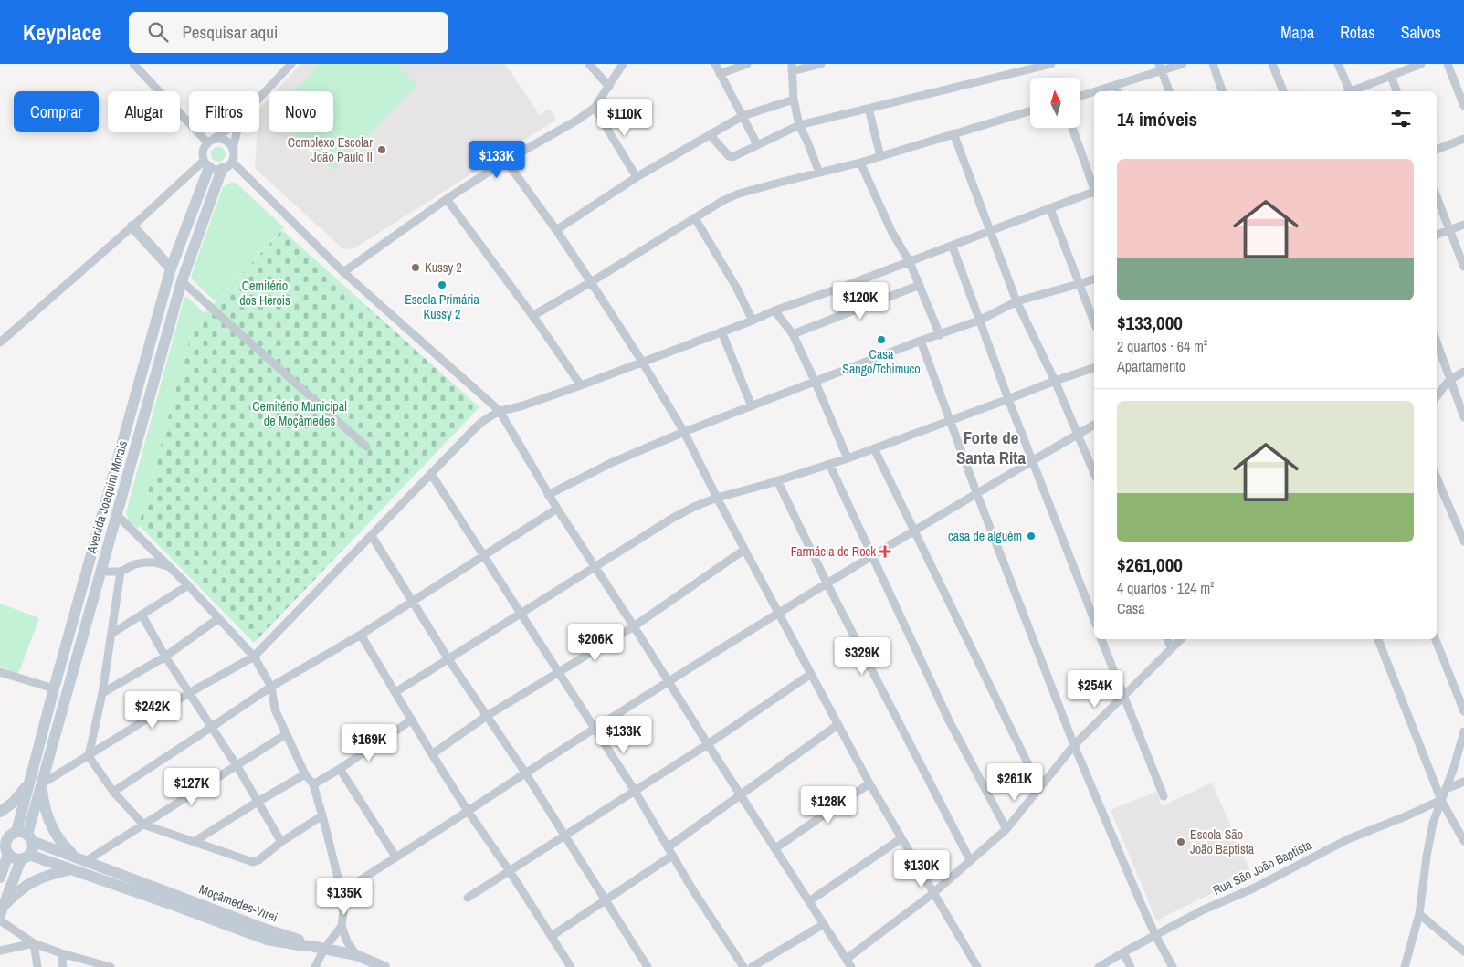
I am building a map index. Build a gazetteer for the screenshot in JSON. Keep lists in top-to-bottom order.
{
  "streets": {
    "street": ["Avenida Joaquim Morais", "Rua São João Baptista", "Moçâmedes-Virei"]
  },
  "crossings": [
    ["Avenida Joaquim Morais", "Moçâmedes-Virei"]
  ],
  "districts": ["Forte de Santa Rita"],
  "parks": ["Cemitério dos Herois", "Cemitério Municipal de Moçâmedes"],
  "places": {
    "other": [
      "Complexo Escolar João Paulo II",
      "Kussy 2",
      "Escola Primária Kussy 2",
      "Casa Sango/Tchimuco",
      "casa de alguém",
      "Escola São João Baptista"
    ],
    "health": ["Farmácia do Rock"]
  },
  "north": "top",
  "page": {
    "header": "Keyplace",
    "search": "Pesquisar aqui",
    "nav": ["Mapa", "Rotas", "Salvos"],
    "chip": [
      "Comprar",
      "Alugar",
      "Filtros",
      "Novo"
    ],
    "heading": "14 imóveis",
    "price": [
      "$110K",
      "$133K",
      "$120K",
      "$206K",
      "$329K",
      "$254K",
      "$242K",
      "$133K",
      "$169K",
      "$261K",
      "$127K",
      "$128K",
      "$130K",
      "$135K"
    ],
    "list": [
      {
        "name": "$133,000",
        "note": "2 quartos · 64 m² · Apartamento"
      },
      {
        "name": "$261,000",
        "note": "4 quartos · 124 m² · Casa"
      }
    ]
  }
}
